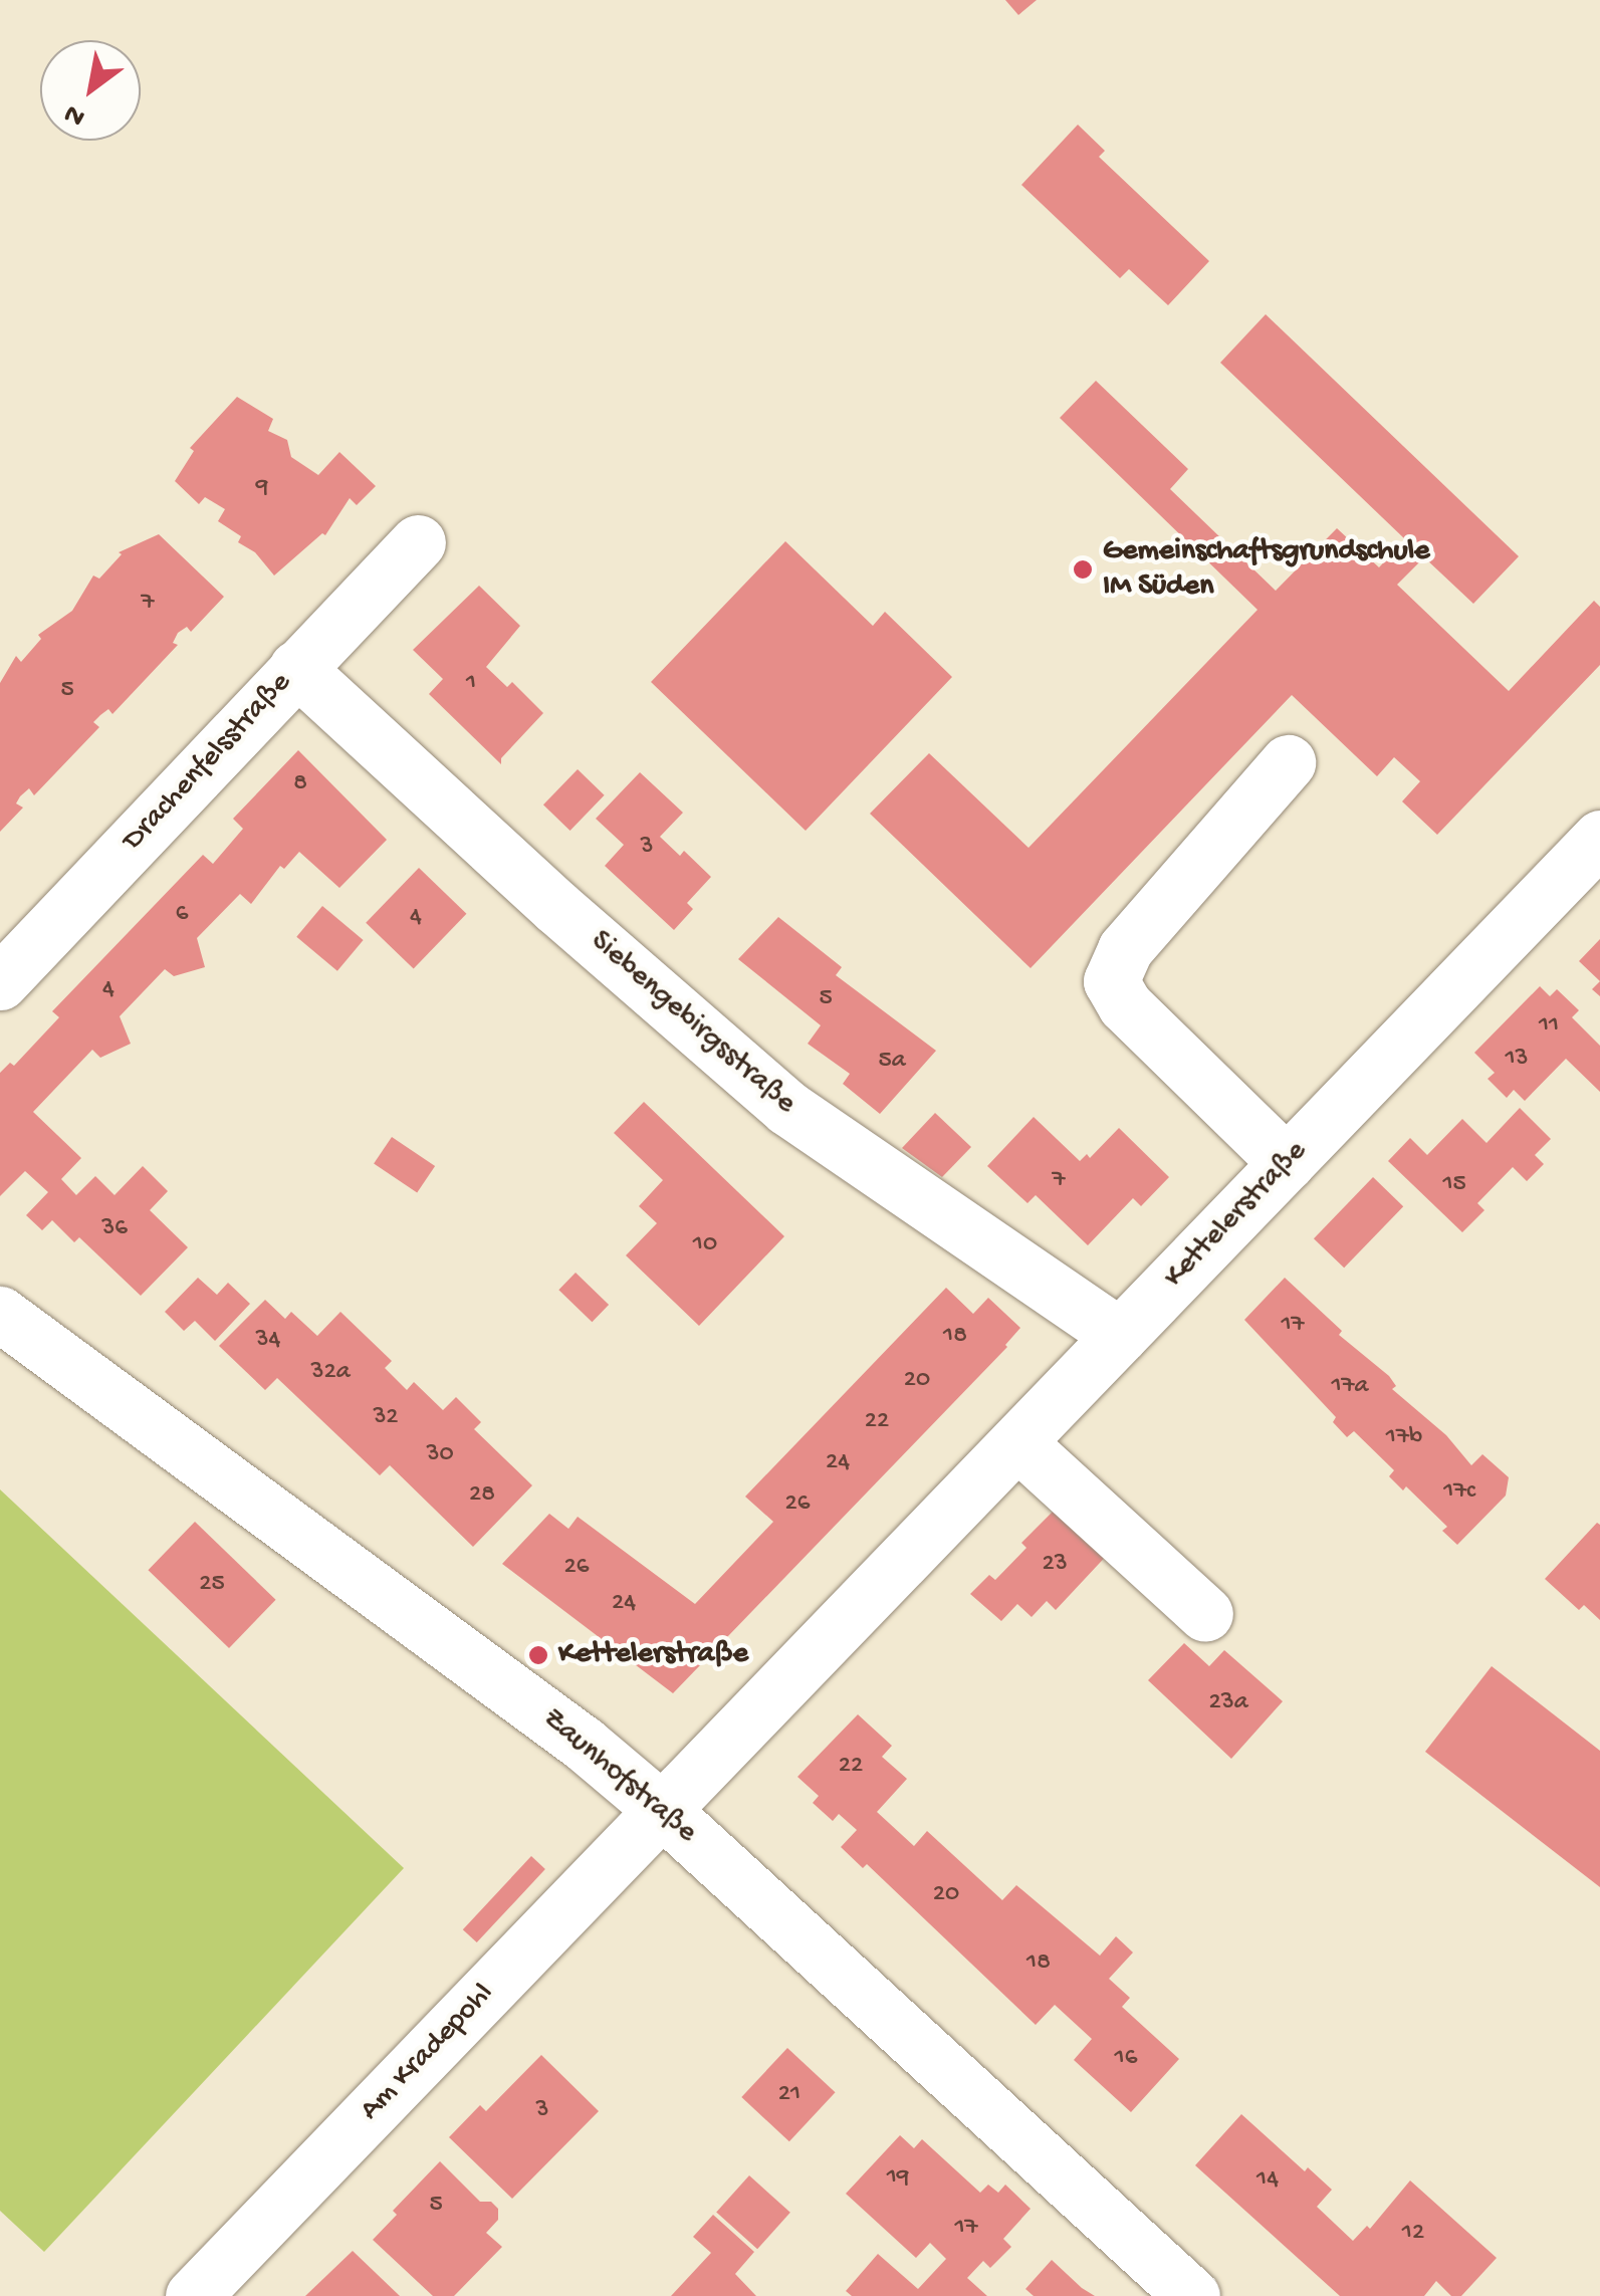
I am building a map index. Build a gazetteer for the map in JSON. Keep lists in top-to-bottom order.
{
  "streets": {
    "street": [
      "Drachenfelsstraße",
      "Siebengebirgsstraße",
      "Kettelerstraße",
      "Zaunhofstraße",
      "Am Kradepohl"
    ]
  },
  "crossings": [
    ["Drachenfelsstraße", "Siebengebirgsstraße"],
    ["Siebengebirgsstraße", "Kettelerstraße"],
    ["Kettelerstraße", "Zaunhofstraße"],
    ["Kettelerstraße", "Am Kradepohl"],
    ["Zaunhofstraße", "Am Kradepohl"]
  ],
  "places": ["Gemeinschaftsgrundschule IM Süden", "Kettelerstraße"],
  "house_numbers": [
    "9",
    "7",
    "1",
    "5",
    "8",
    "3",
    "6",
    "4",
    "4",
    "5",
    "11",
    "13",
    "5a",
    "7",
    "15",
    "36",
    "10",
    "17",
    "18",
    "34",
    "32a",
    "20",
    "17a",
    "32",
    "22",
    "17b",
    "30",
    "24",
    "17c",
    "28",
    "26",
    "23",
    "26",
    "25",
    "24",
    "23a",
    "22",
    "20",
    "18",
    "16",
    "21",
    "3",
    "19",
    "14",
    "5",
    "17",
    "12"
  ],
  "north": "bottom left"
}
